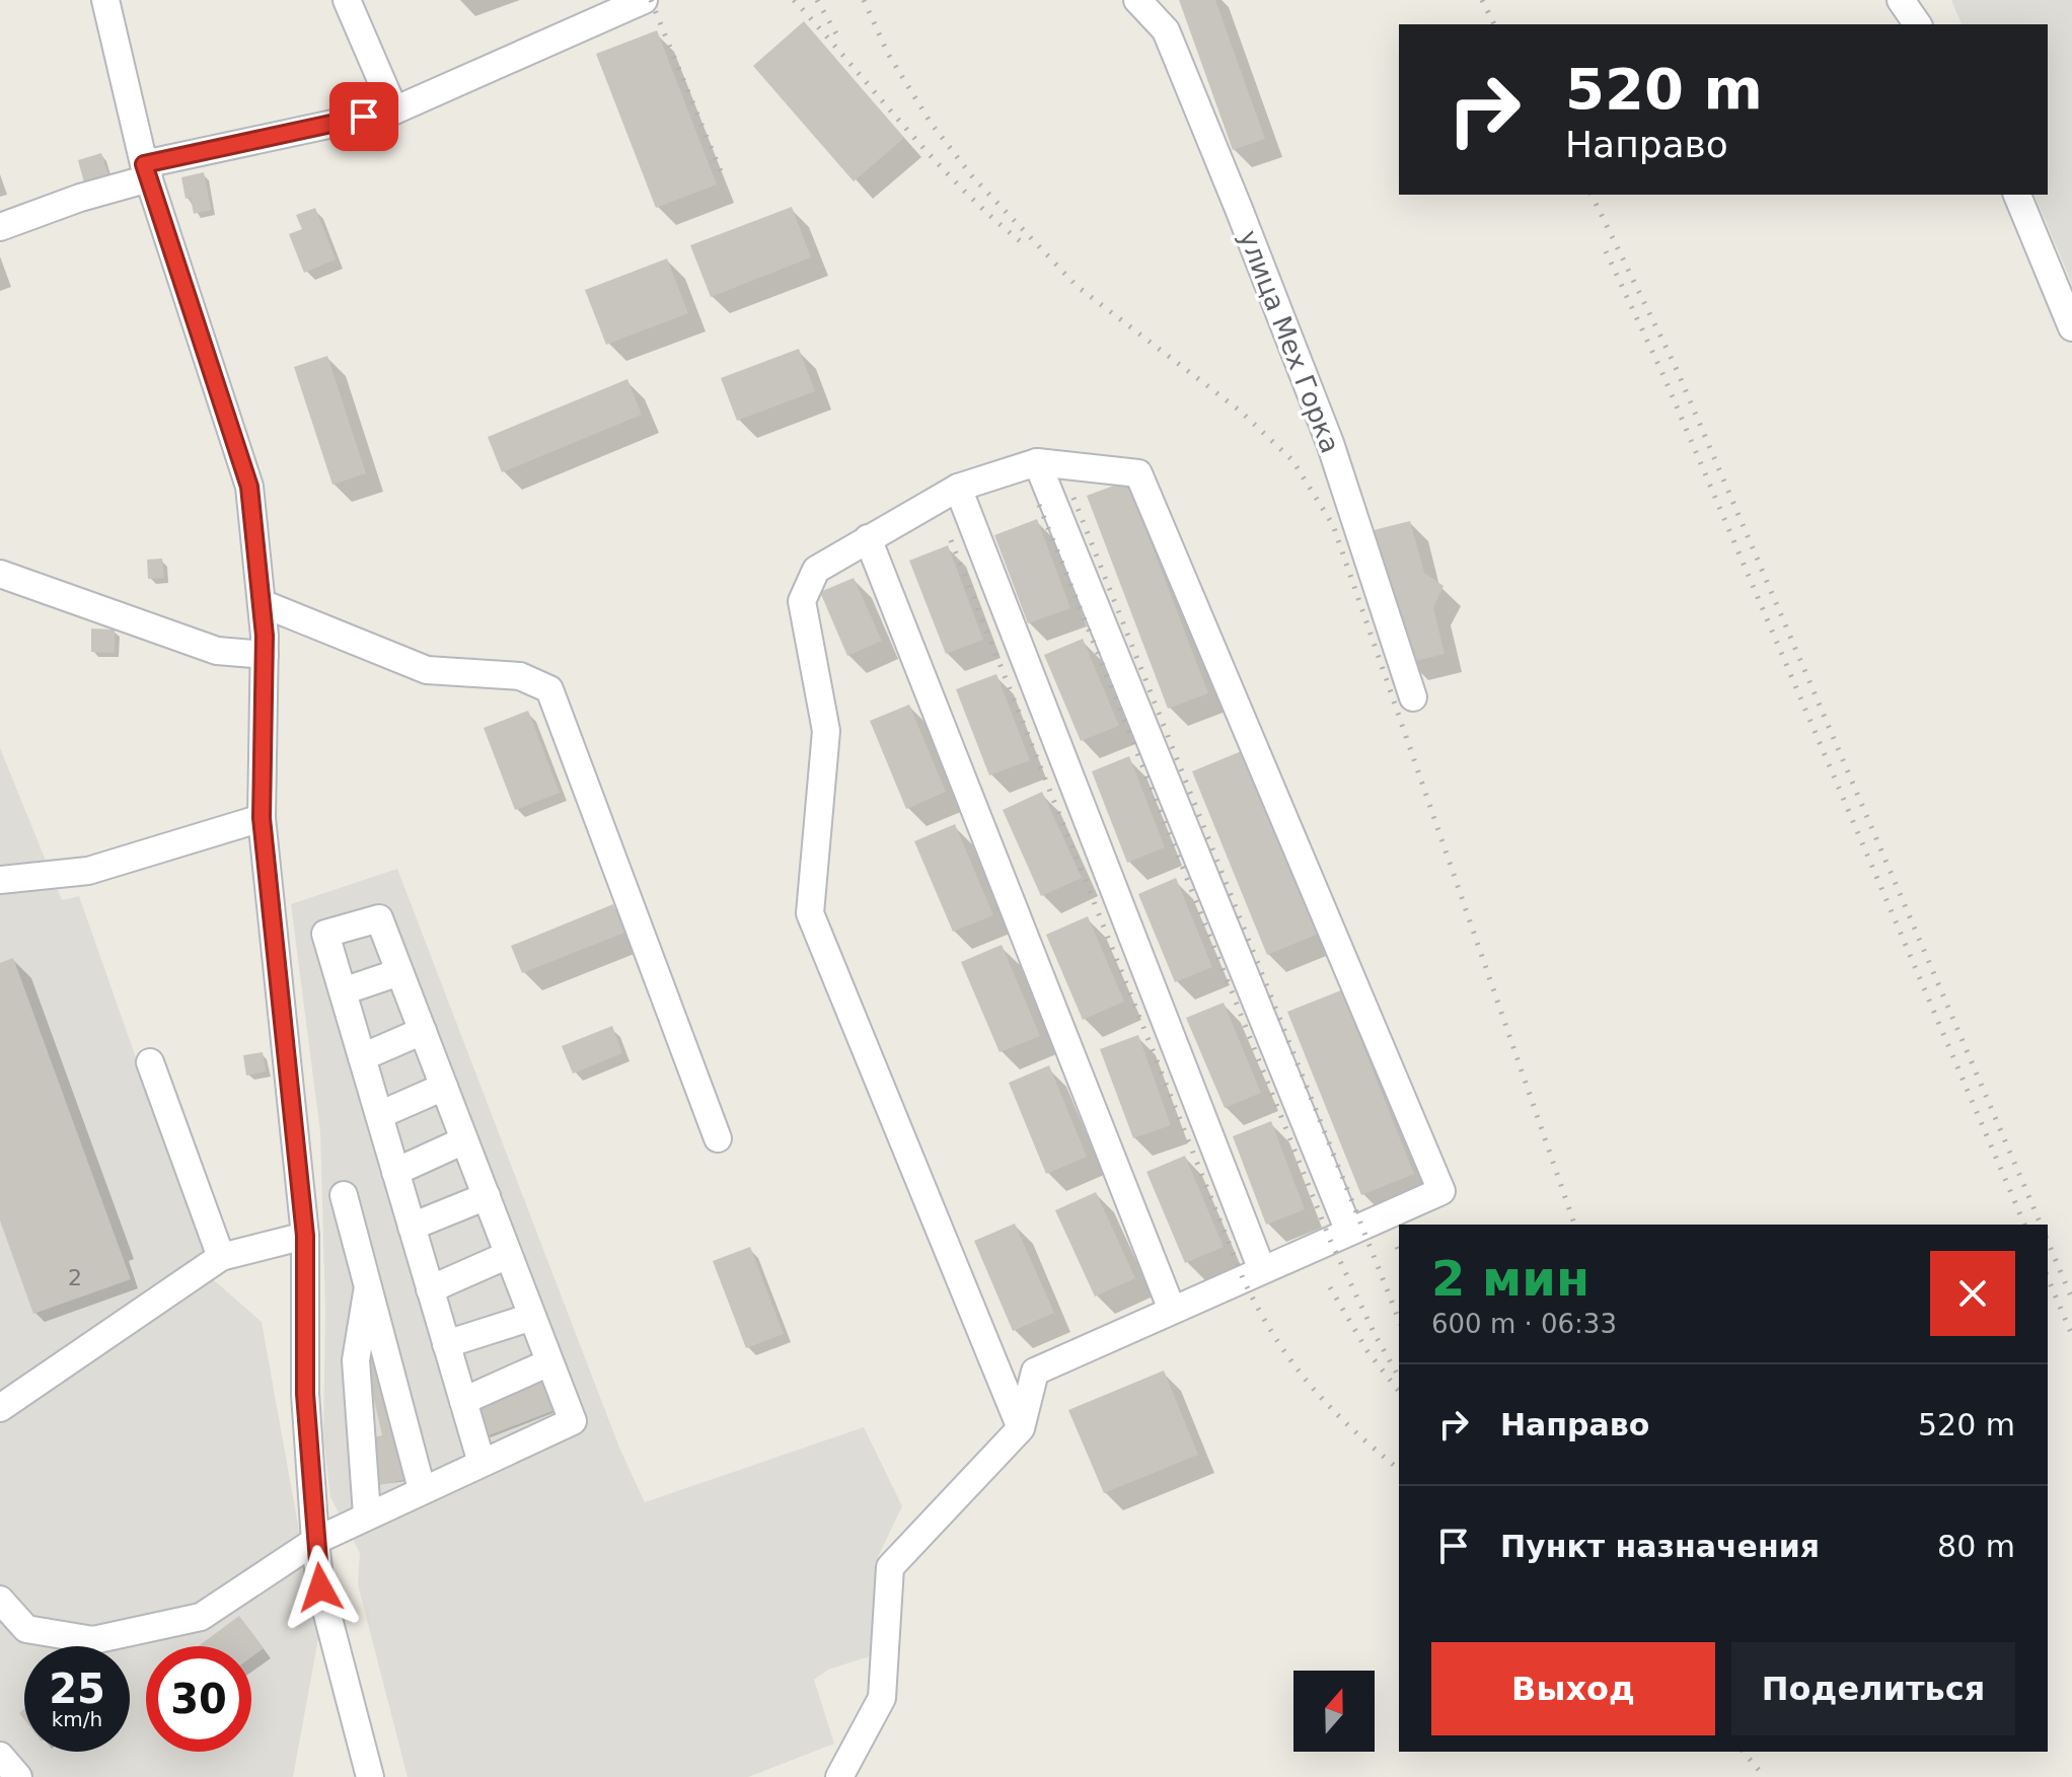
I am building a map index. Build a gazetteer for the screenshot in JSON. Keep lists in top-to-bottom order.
{
  "streets": {
    "street": ["улица Мех Горка"]
  },
  "house_numbers": ["2"],
  "north": "top",
  "page": {
    "turn": ["520 m", "Направо"],
    "heading": ["2 мин", "600 m · 06:33"],
    "list": [
      {
        "name": "Направо",
        "value": "520 m"
      },
      {
        "name": "Пункт назначения",
        "value": "80 m"
      }
    ],
    "buttons": ["Выход", "Поделиться"],
    "speed": "25 km/h",
    "limit": "30"
  }
}
